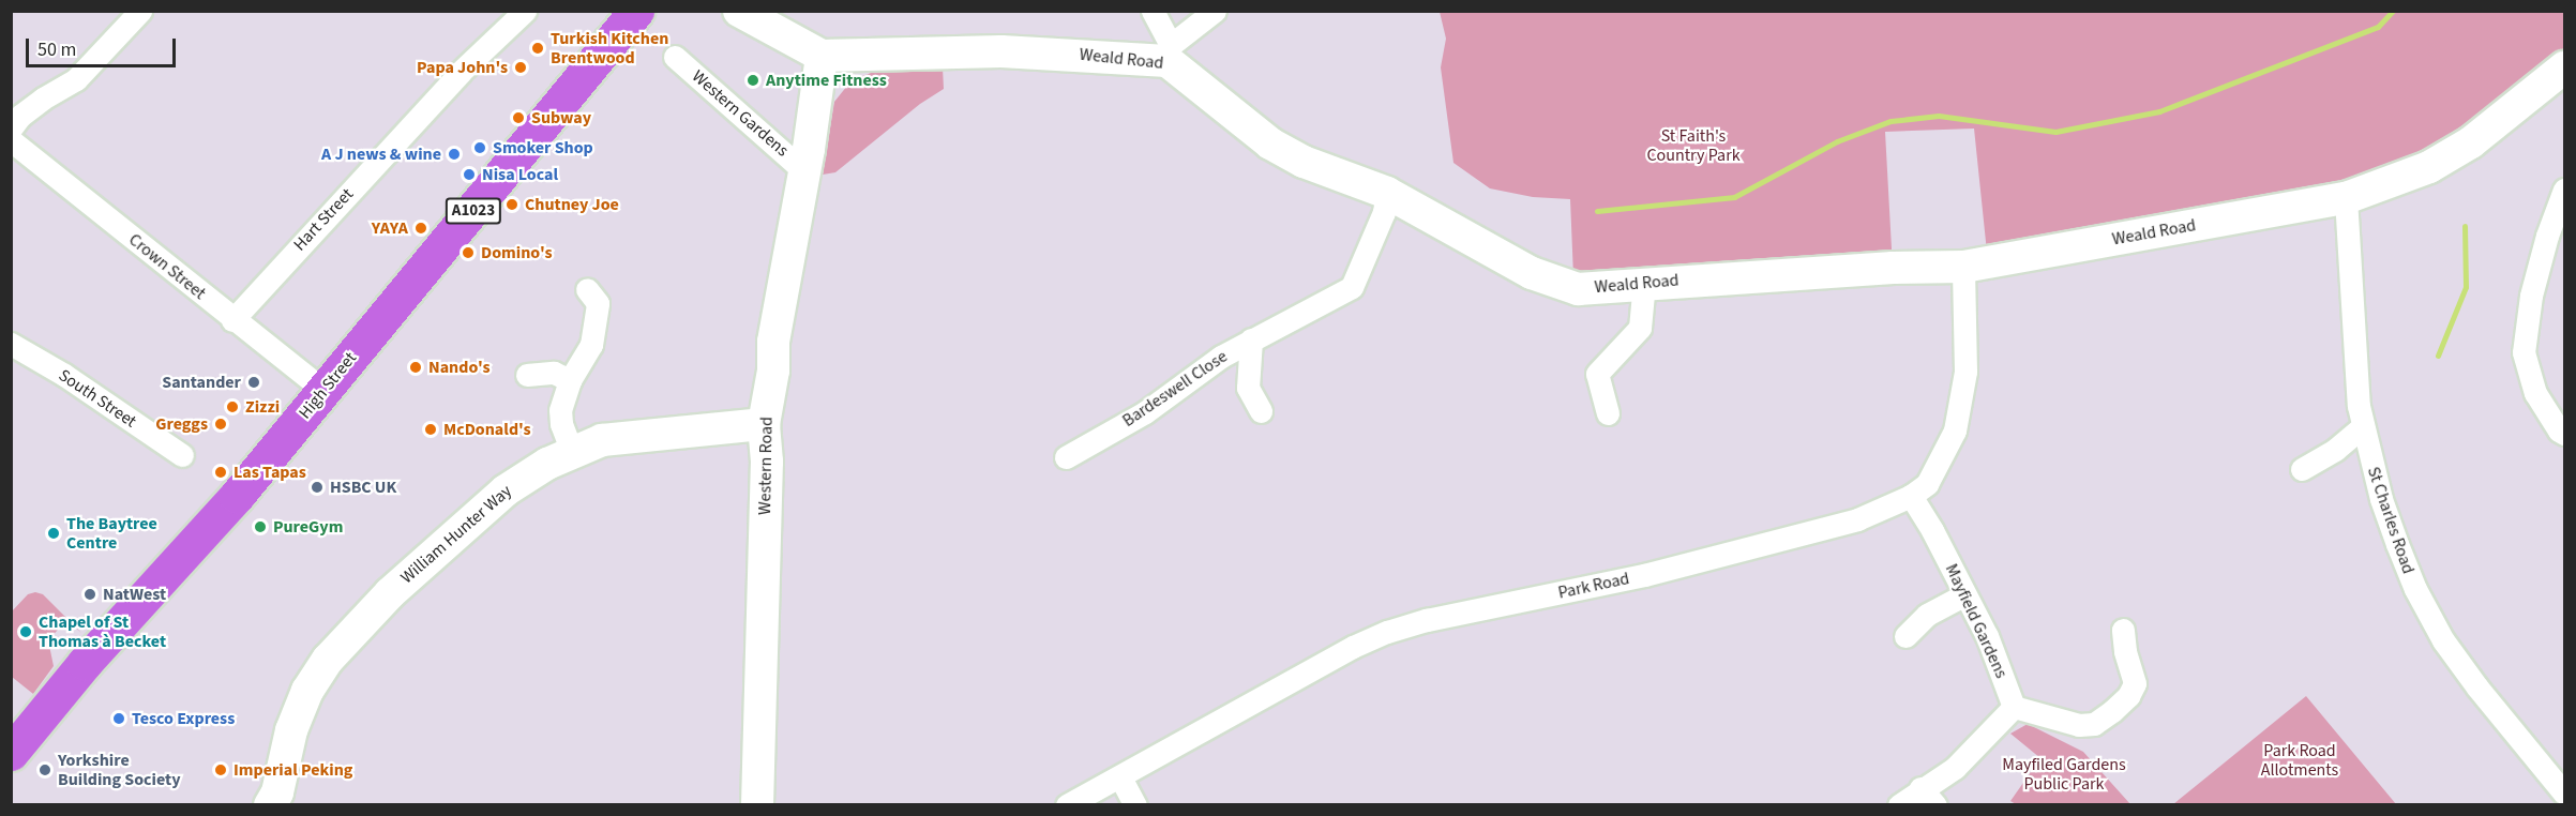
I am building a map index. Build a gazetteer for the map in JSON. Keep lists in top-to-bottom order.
{
  "streets": {
    "main road": ["A1023", "High Street"],
    "street": [
      "Weald Road",
      "Western Gardens",
      "Hart Street",
      "Crown Street",
      "Bardeswell Close",
      "South Street",
      "Western Road",
      "St Charles Road",
      "William Hunter Way",
      "Park Road",
      "Mayfield Gardens"
    ]
  },
  "crossings": [
    ["Weald Road", "Bardeswell Close"],
    ["Weald Road", "Western Road"],
    ["Weald Road", "St Charles Road"],
    ["Weald Road", "Park Road"],
    ["Western Gardens", "Western Road"],
    ["Hart Street", "Crown Street"],
    ["Crown Street", "High Street"],
    ["Western Road", "William Hunter Way"],
    ["Park Road", "Mayfield Gardens"]
  ],
  "parks": ["St Faith's Country Park", "Park Road Allotments", "Mayfiled Gardens Public Park"],
  "places": [
    "Turkish Kitchen Brentwood",
    "Papa John's",
    "Anytime Fitness",
    "Subway",
    "Smoker Shop",
    "A J news & wine",
    "Nisa Local",
    "Chutney Joe",
    "YAYA",
    "Domino's",
    "Nando's",
    "Santander",
    "Zizzi",
    "Greggs",
    "McDonald's",
    "Las Tapas",
    "HSBC UK",
    "PureGym",
    "The Baytree Centre",
    "NatWest",
    "Chapel of St Thomas à Becket",
    "Tesco Express",
    "Yorkshire Building Society",
    "Imperial Peking"
  ],
  "scale_bar": "50 m"
}
